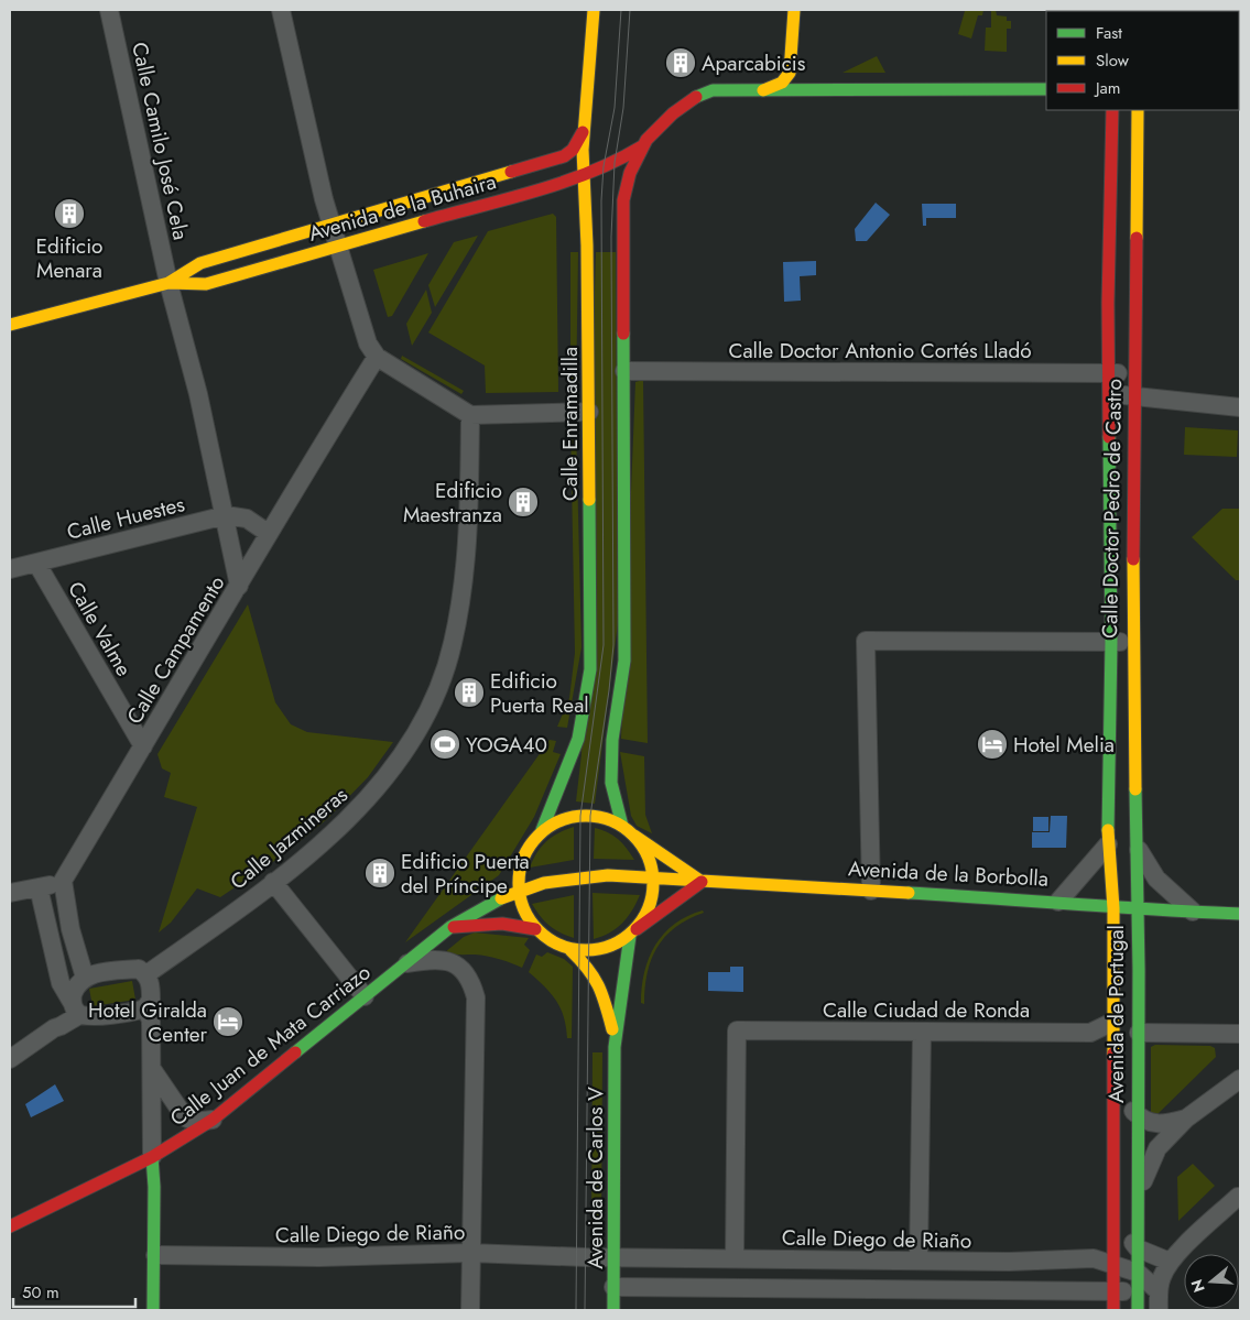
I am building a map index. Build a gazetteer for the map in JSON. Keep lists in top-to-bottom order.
{
  "streets": {
    "main road": [
      "Avenida de la Buhaira",
      "Calle Enramadilla",
      "Calle Doctor Pedro de Castro",
      "Avenida de la Borbolla",
      "Avenida de Portugal",
      "Calle Juan de Mata Carriazo",
      "Avenida de Carlos V"
    ],
    "street": [
      "Calle Camilo José Cela",
      "Calle Doctor Antonio Cortés Lladó",
      "Calle Huestes",
      "Calle Valme",
      "Calle Campamento",
      "Calle Jazmineras",
      "Calle Ciudad de Ronda",
      "Calle Diego de Riaño"
    ]
  },
  "crossings": [
    ["Calle Camilo José Cela", "Avenida de la Buhaira"],
    ["Calle Camilo José Cela", "Calle Huestes"],
    ["Calle Camilo José Cela", "Calle Campamento"],
    ["Avenida de la Buhaira", "Calle Enramadilla"],
    ["Calle Doctor Antonio Cortés Lladó", "Calle Doctor Pedro de Castro"],
    ["Calle Doctor Pedro de Castro", "Avenida de la Borbolla"],
    ["Calle Doctor Pedro de Castro", "Avenida de Portugal"],
    ["Calle Huestes", "Calle Valme"],
    ["Calle Valme", "Calle Campamento"],
    ["Avenida de la Borbolla", "Avenida de Portugal"],
    ["Avenida de la Borbolla", "Calle Juan de Mata Carriazo"],
    ["Avenida de la Borbolla", "Avenida de Carlos V"],
    ["Calle Ciudad de Ronda", "Avenida de Portugal"],
    ["Calle Ciudad de Ronda", "Calle Diego de Riaño"],
    ["Avenida de Portugal", "Calle Diego de Riaño"],
    ["Avenida de Carlos V", "Calle Diego de Riaño"]
  ],
  "places": {
    "building": [
      "Aparcabicis",
      "Edificio Menara",
      "Edificio Maestranza",
      "Edificio Puerta Real",
      "Edificio Puerta del Príncipe"
    ],
    "sports": ["YOGA40"],
    "hotel": ["Hotel Melia", "Hotel Giralda Center"]
  },
  "legend": ["Fast", "Slow", "Jam"],
  "scale_bar": "50 m",
  "north": "left"
}
